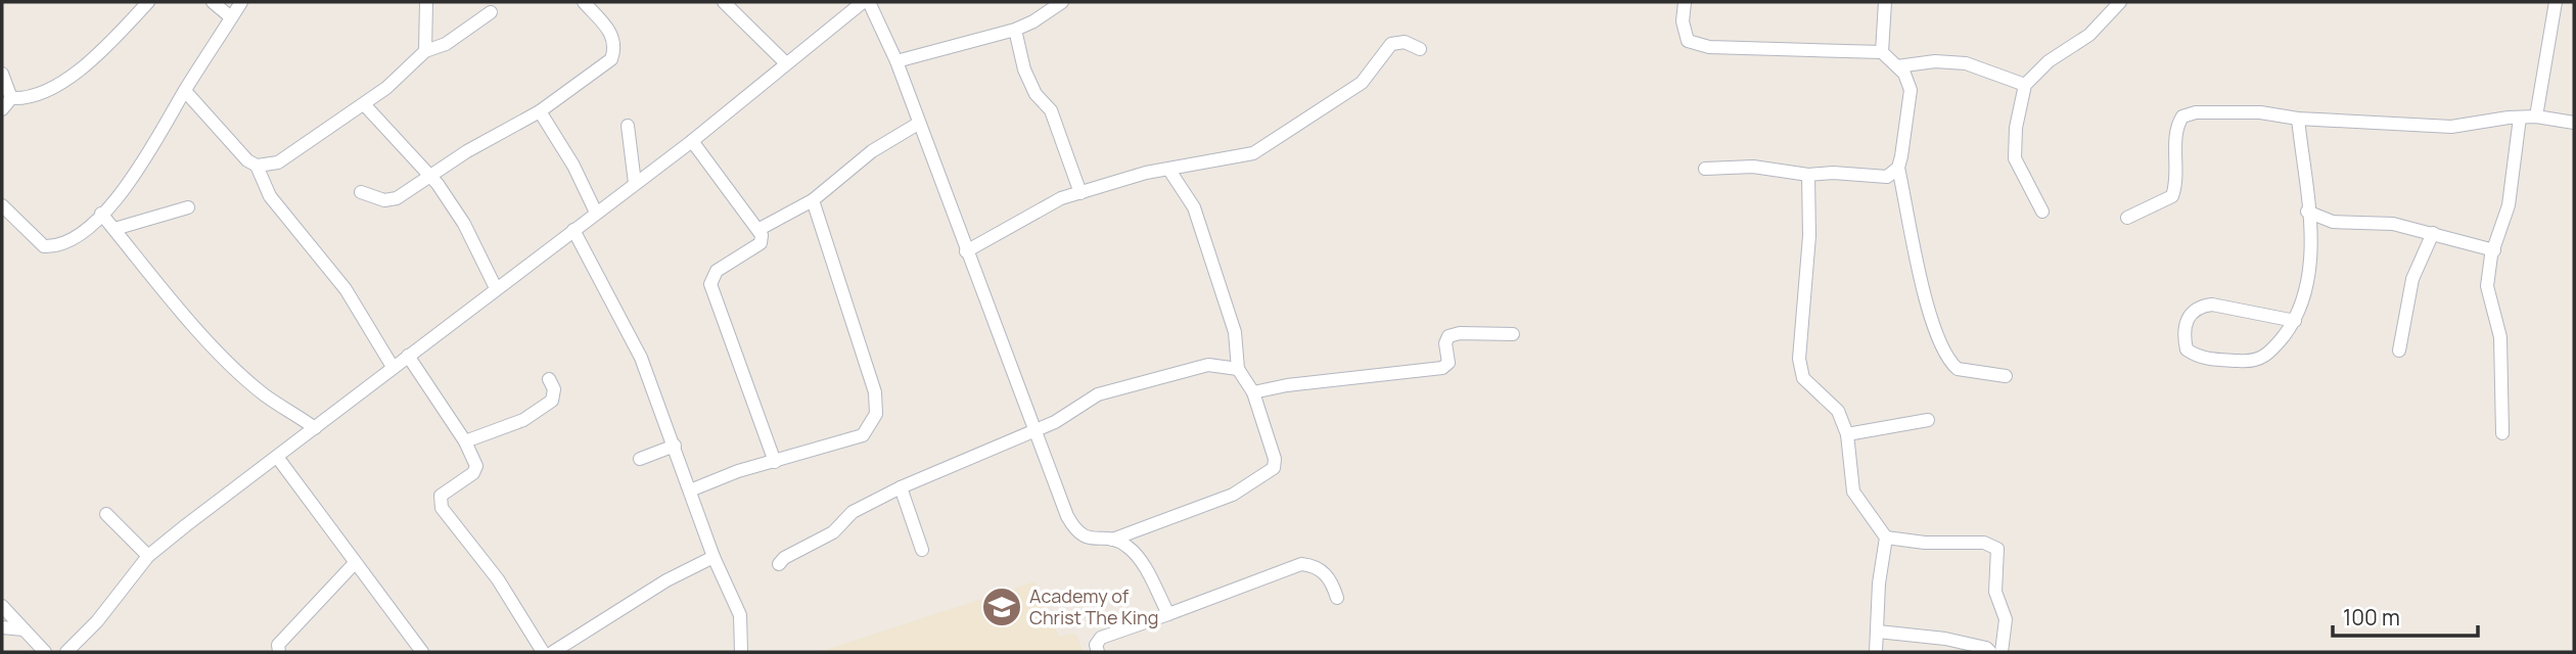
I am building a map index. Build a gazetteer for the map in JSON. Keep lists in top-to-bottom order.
{
  "places": {
    "school or university": ["Academy of Christ The King"]
  },
  "scale_bar": "100 m"
}
